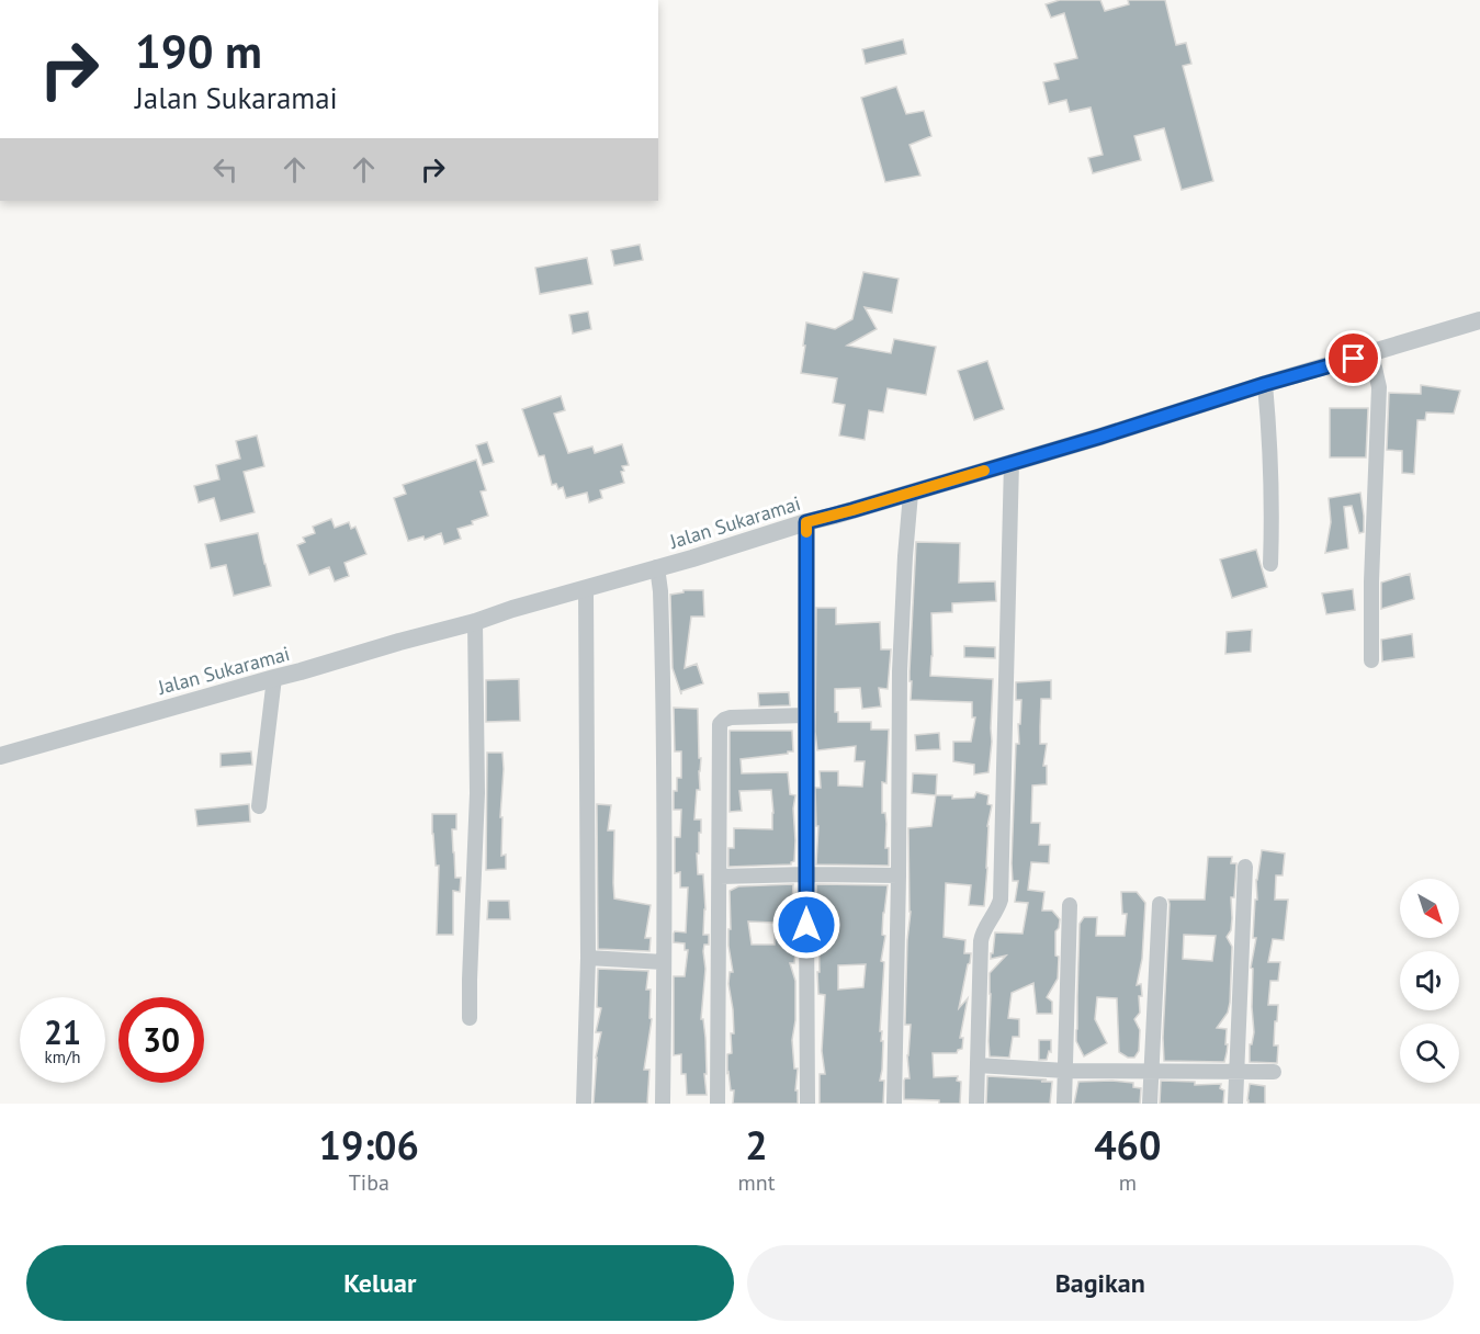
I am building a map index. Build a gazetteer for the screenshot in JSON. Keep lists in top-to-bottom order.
{
  "streets": {
    "street": ["Jalan Sukaramai"]
  },
  "north": "bottom right",
  "page": {
    "turn": ["190 m", "Jalan Sukaramai"],
    "speed": "21 km/h",
    "limit": "30",
    "eta": [
      "19:06",
      "Tiba",
      "2",
      "mnt",
      "460",
      "m"
    ],
    "buttons": ["Keluar", "Bagikan"]
  }
}
